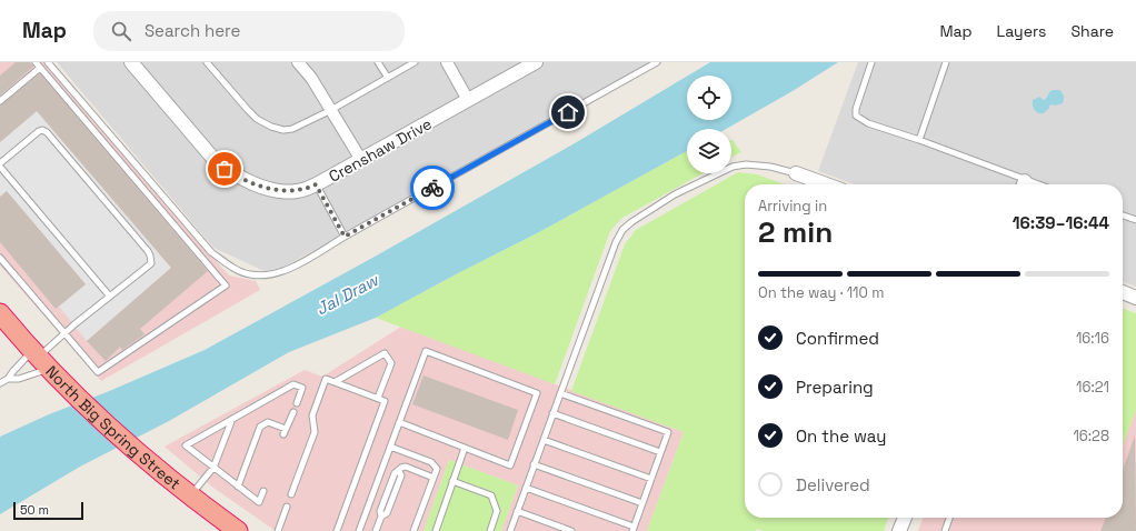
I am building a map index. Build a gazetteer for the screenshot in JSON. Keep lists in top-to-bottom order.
{
  "streets": {
    "highway": ["North Big Spring Street"],
    "street": ["Crenshaw Drive"]
  },
  "water": ["Jal Draw"],
  "scale_bar": "50 m",
  "page": {
    "header": "Map",
    "search": "Search here",
    "nav": ["Map", "Layers", "Share"],
    "heading": ["2 min", "Arriving in", "16:39–16:44"],
    "bar": "On the way · 110 m",
    "list": [
      ["Confirmed", "16:16"],
      ["Preparing", "16:21"],
      ["On the way", "16:28"],
      "Delivered"
    ],
    "scale": "50 m"
  }
}
